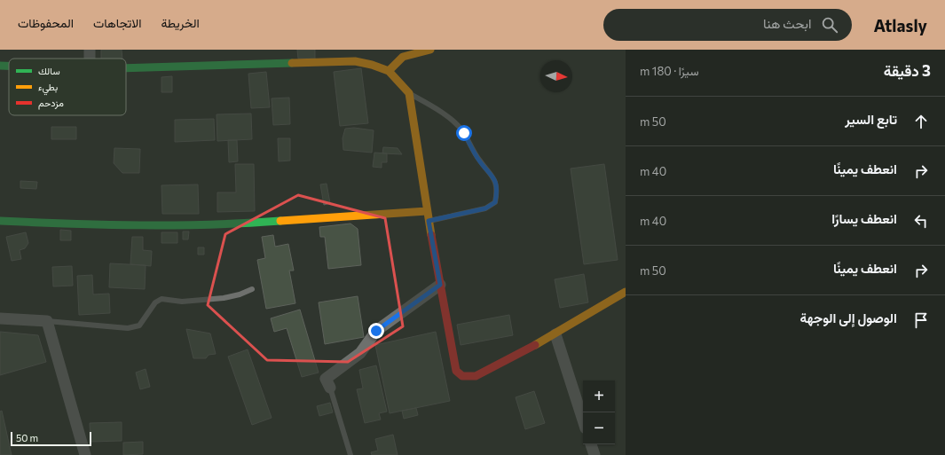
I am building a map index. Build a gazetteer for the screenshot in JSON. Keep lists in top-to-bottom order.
{
  "legend": ["سالك", "بطيء", "مزدحم"],
  "scale_bar": "50 m",
  "north": "right",
  "page": {
    "header": "Atlasly",
    "search": "ابحث هنا",
    "nav": ["الخريطة", "الاتجاهات", "المحفوظات"],
    "heading": ["3 دقيقة", "سيرًا · 180 m"],
    "list": [
      ["تابع السير", "50 m"],
      ["انعطف يمينًا", "40 m"],
      ["انعطف يسارًا", "40 m"],
      ["انعطف يمينًا", "50 m"],
      "الوصول إلى الوجهة"
    ],
    "map_buttons": ["+", "−"],
    "scale": "50 m"
  }
}
